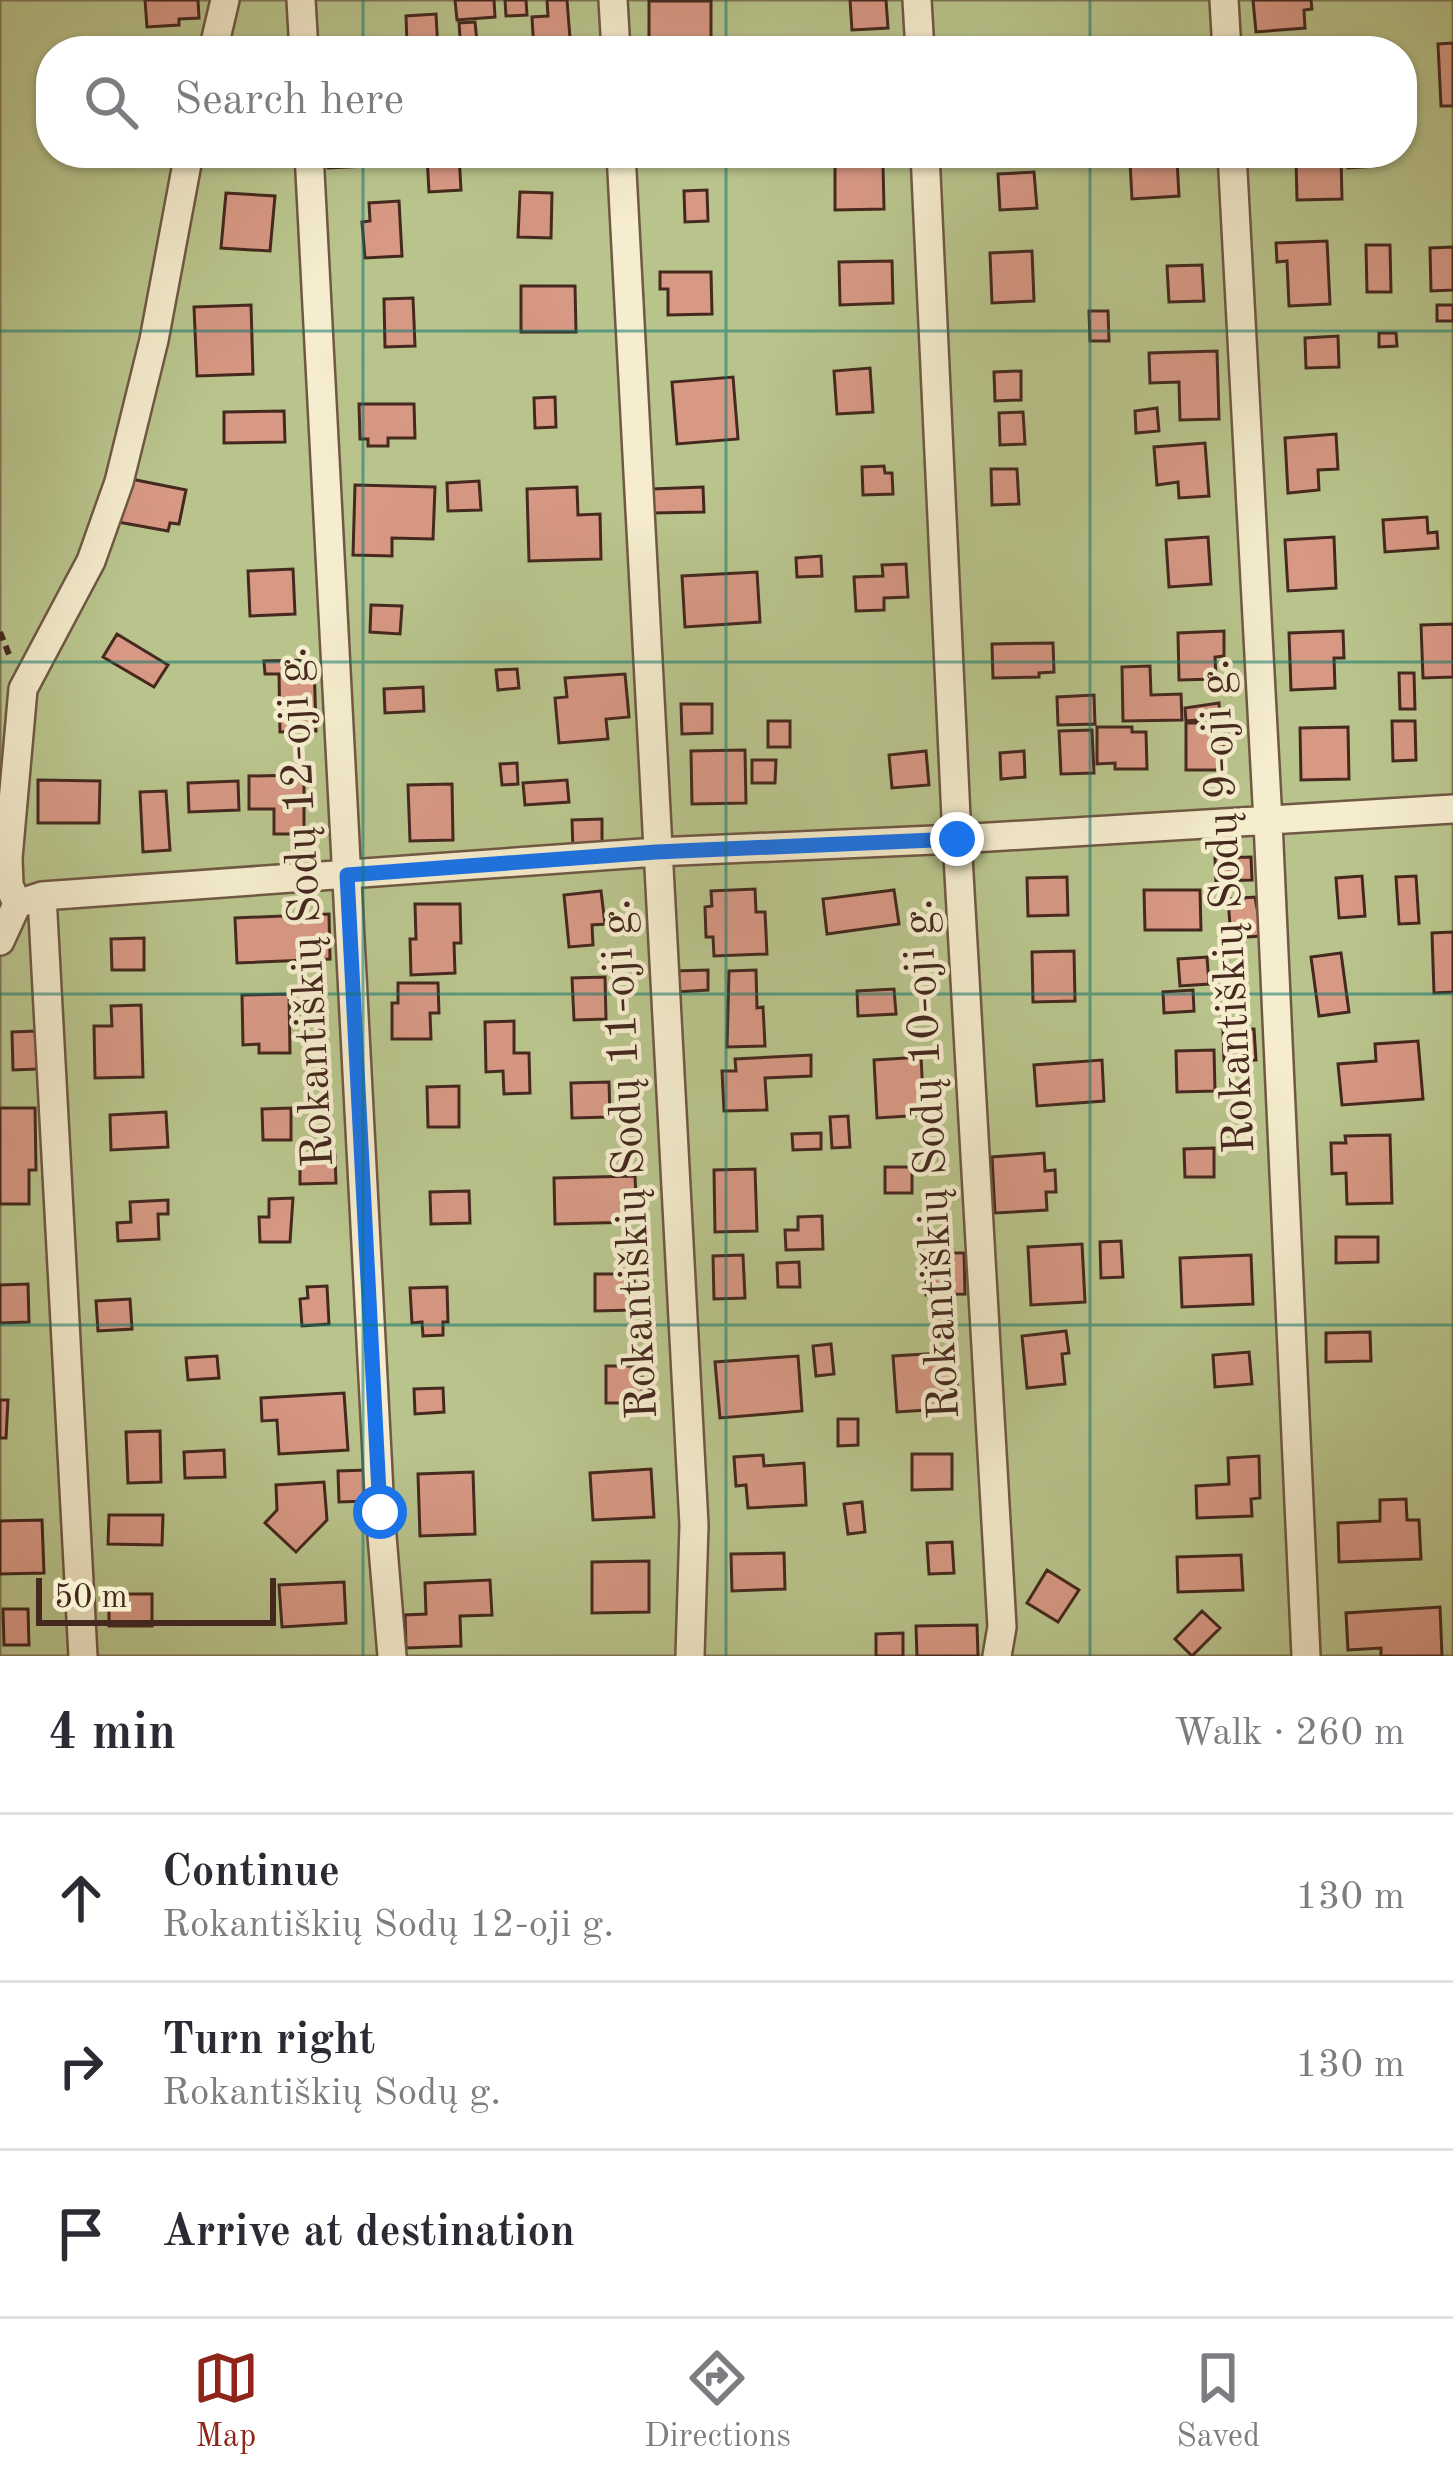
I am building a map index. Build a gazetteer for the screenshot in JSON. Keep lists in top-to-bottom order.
{
  "streets": {
    "street": [
      "Rokantiškių Sodų 9-oji g.",
      "Rokantiškių Sodų 12-oji g.",
      "Rokantiškių Sodų 11-oji g.",
      "Rokantiškių Sodų 10-oji g."
    ]
  },
  "scale_bar": "50 m",
  "page": {
    "search": "Search here",
    "scale": "50 m",
    "heading": ["4 min", "Walk · 260 m"],
    "list": [
      ["Continue", "Rokantiškių Sodų 12-oji g.", "130 m"],
      ["Turn right", "Rokantiškių Sodų g.", "130 m"],
      "Arrive at destination"
    ],
    "nav": ["Map", "Directions", "Saved"]
  }
}
